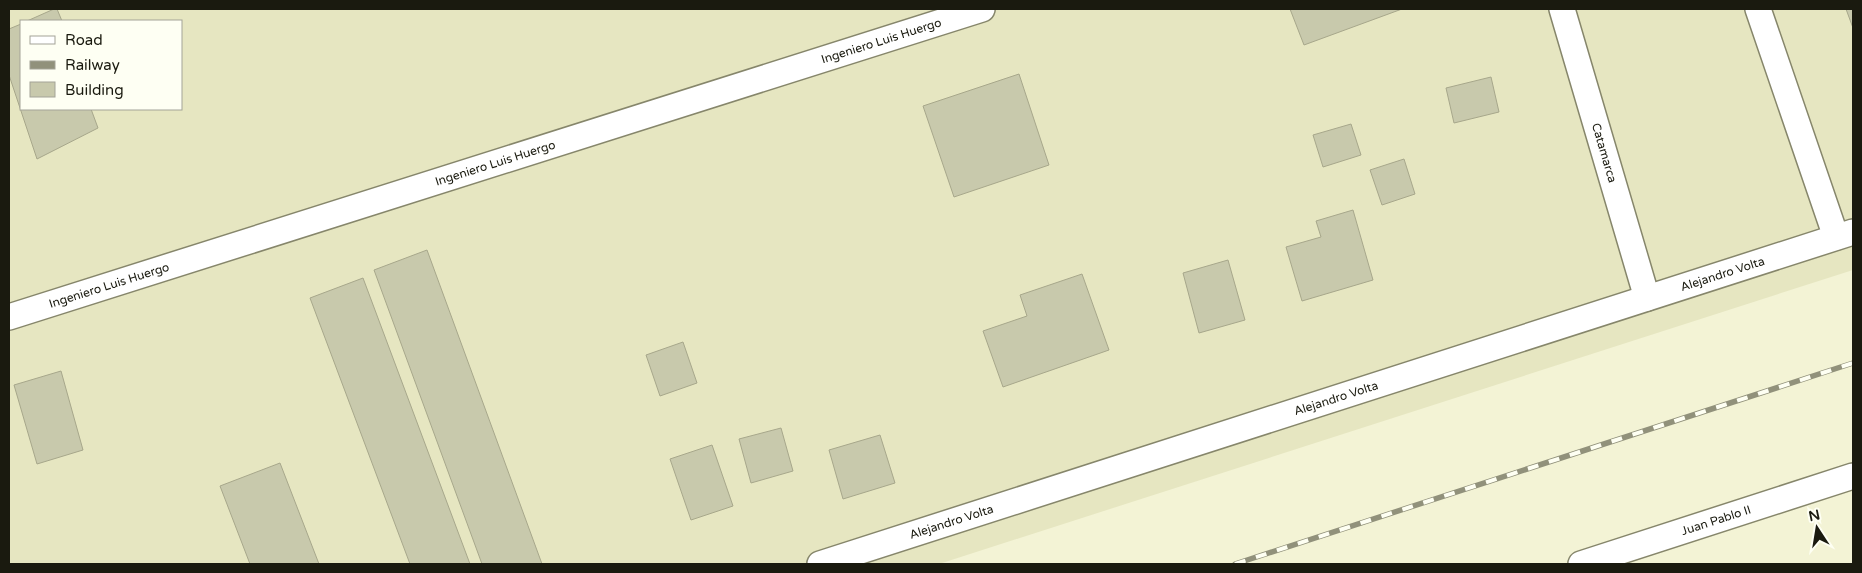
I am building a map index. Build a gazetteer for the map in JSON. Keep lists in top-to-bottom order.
{
  "streets": {
    "street": [
      "Ingeniero Luis Huergo",
      "Catamarca",
      "Alejandro Volta",
      "Juan Pablo II"
    ]
  },
  "crossings": [
    ["Catamarca", "Alejandro Volta"]
  ],
  "legend": ["Road", "Railway", "Building"],
  "north": "top"
}
